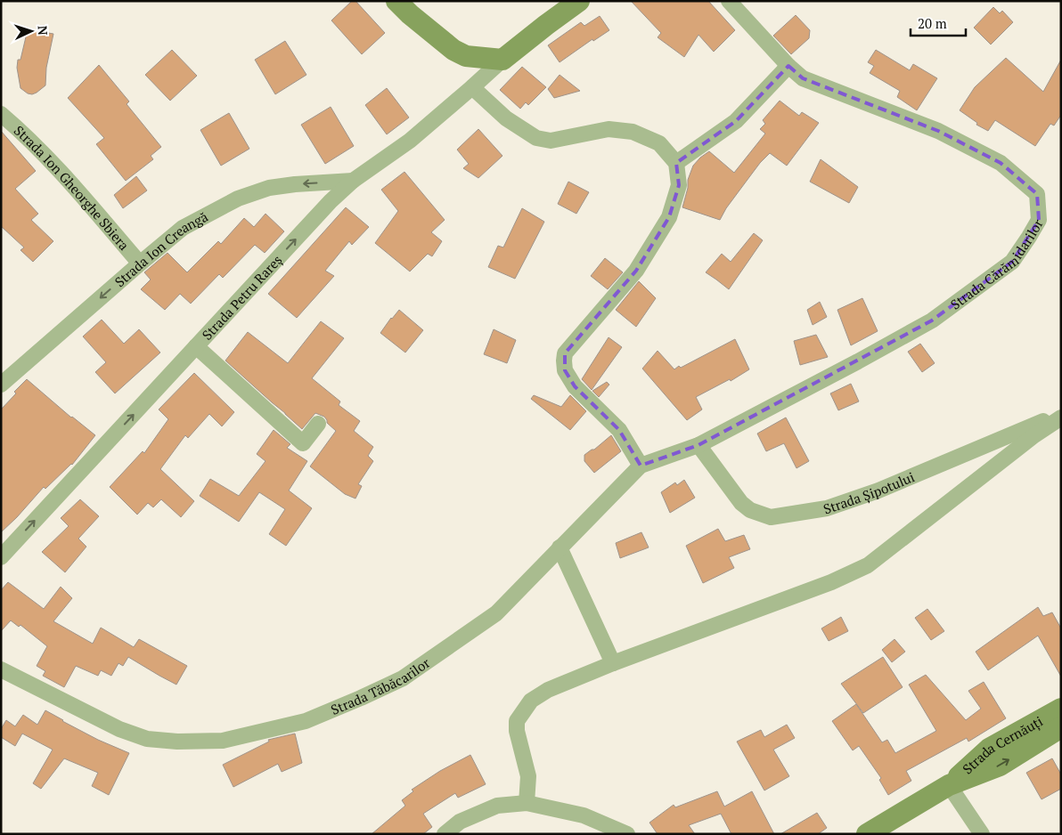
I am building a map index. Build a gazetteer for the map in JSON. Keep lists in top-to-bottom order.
{
  "streets": {
    "street": [
      "Strada Ion Gheorghe Sbiera",
      "Strada Ion Creangă",
      "Strada Cărămidarilor",
      "Strada Petru Rareș",
      "Strada Șipotului",
      "Strada Tăbăcarilor",
      "Strada Cernăuți"
    ]
  },
  "crossings": [
    ["Strada Ion Gheorghe Sbiera", "Strada Ion Creangă"],
    ["Strada Ion Creangă", "Strada Petru Rareș"],
    ["Strada Cărămidarilor", "Strada Șipotului"],
    ["Strada Cărămidarilor", "Strada Tăbăcarilor"],
    ["Strada Șipotului", "Strada Tăbăcarilor"]
  ],
  "one_way": ["Strada Ion Creangă", "Strada Petru Rareș"],
  "scale_bar": "20 m",
  "north": "right"
}
